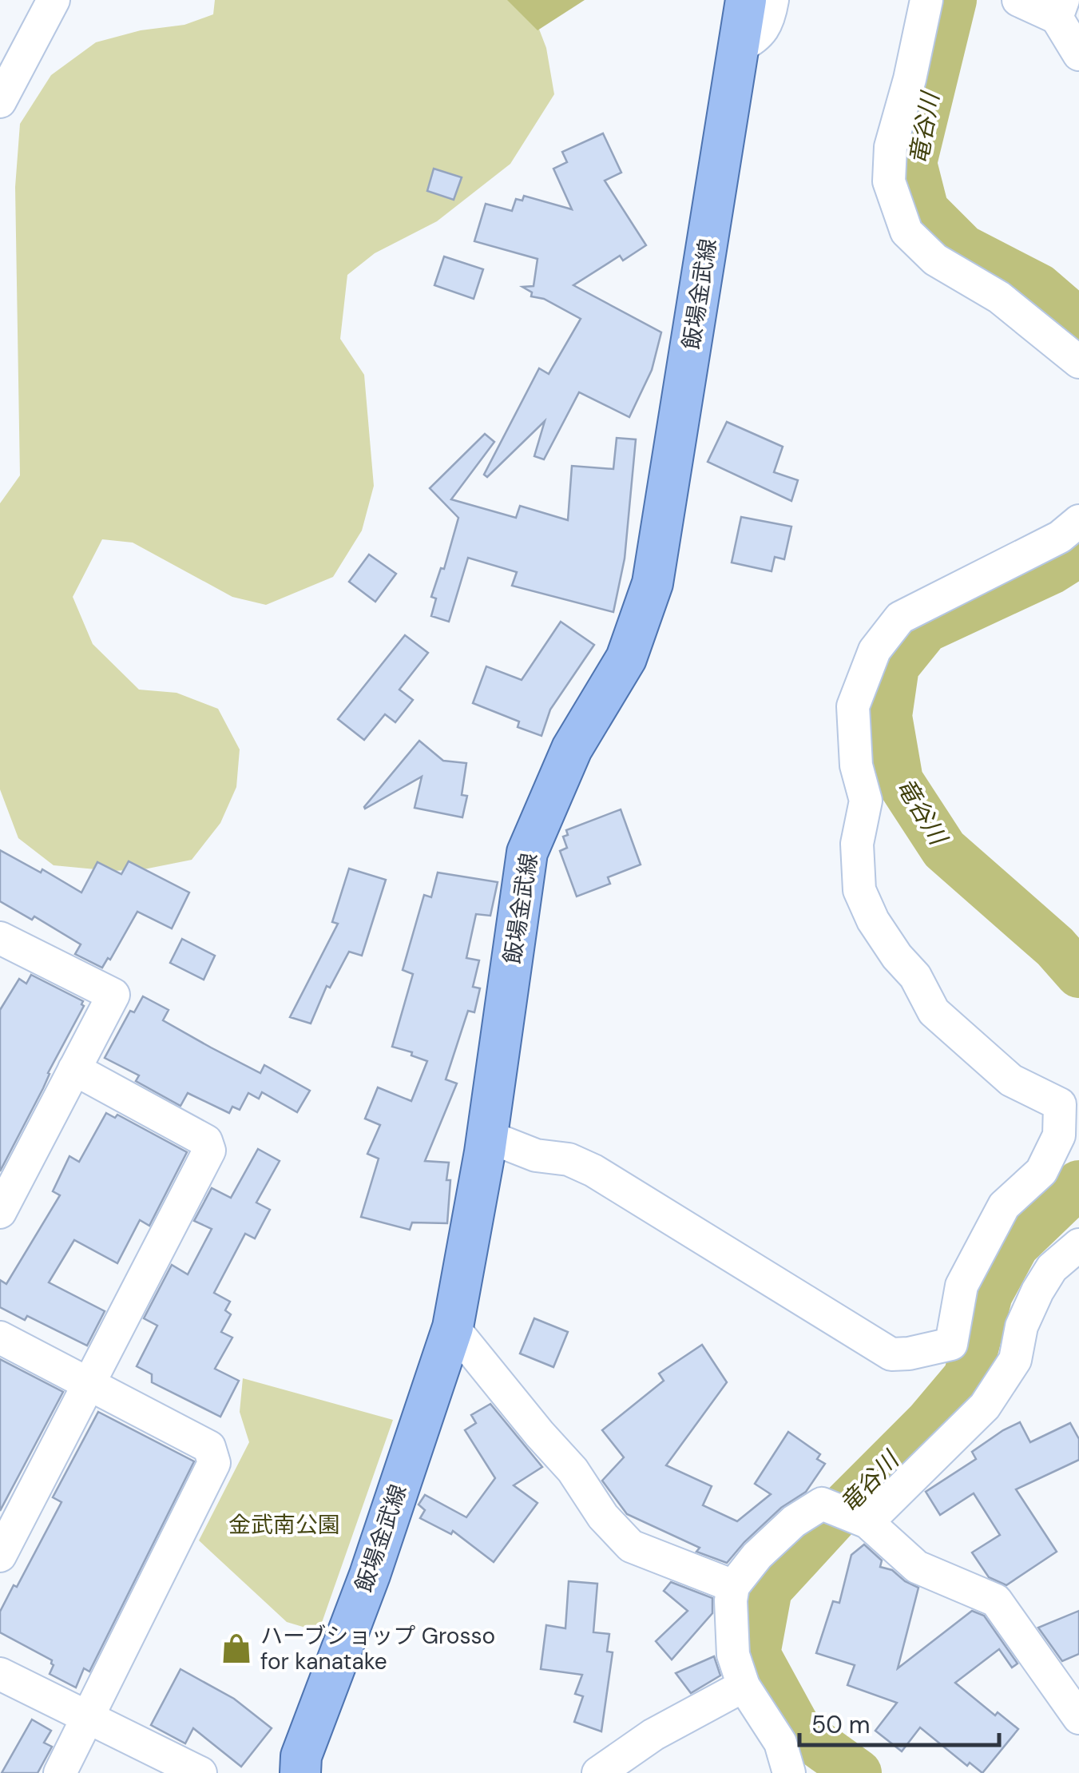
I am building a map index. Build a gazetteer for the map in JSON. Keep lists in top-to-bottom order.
{
  "streets": {
    "main road": ["飯場金武線"]
  },
  "water": ["竜谷川"],
  "parks": ["金武南公園"],
  "places": {
    "shop": ["ハーブショップ Grosso for kanatake"]
  },
  "scale_bar": "50 m"
}
